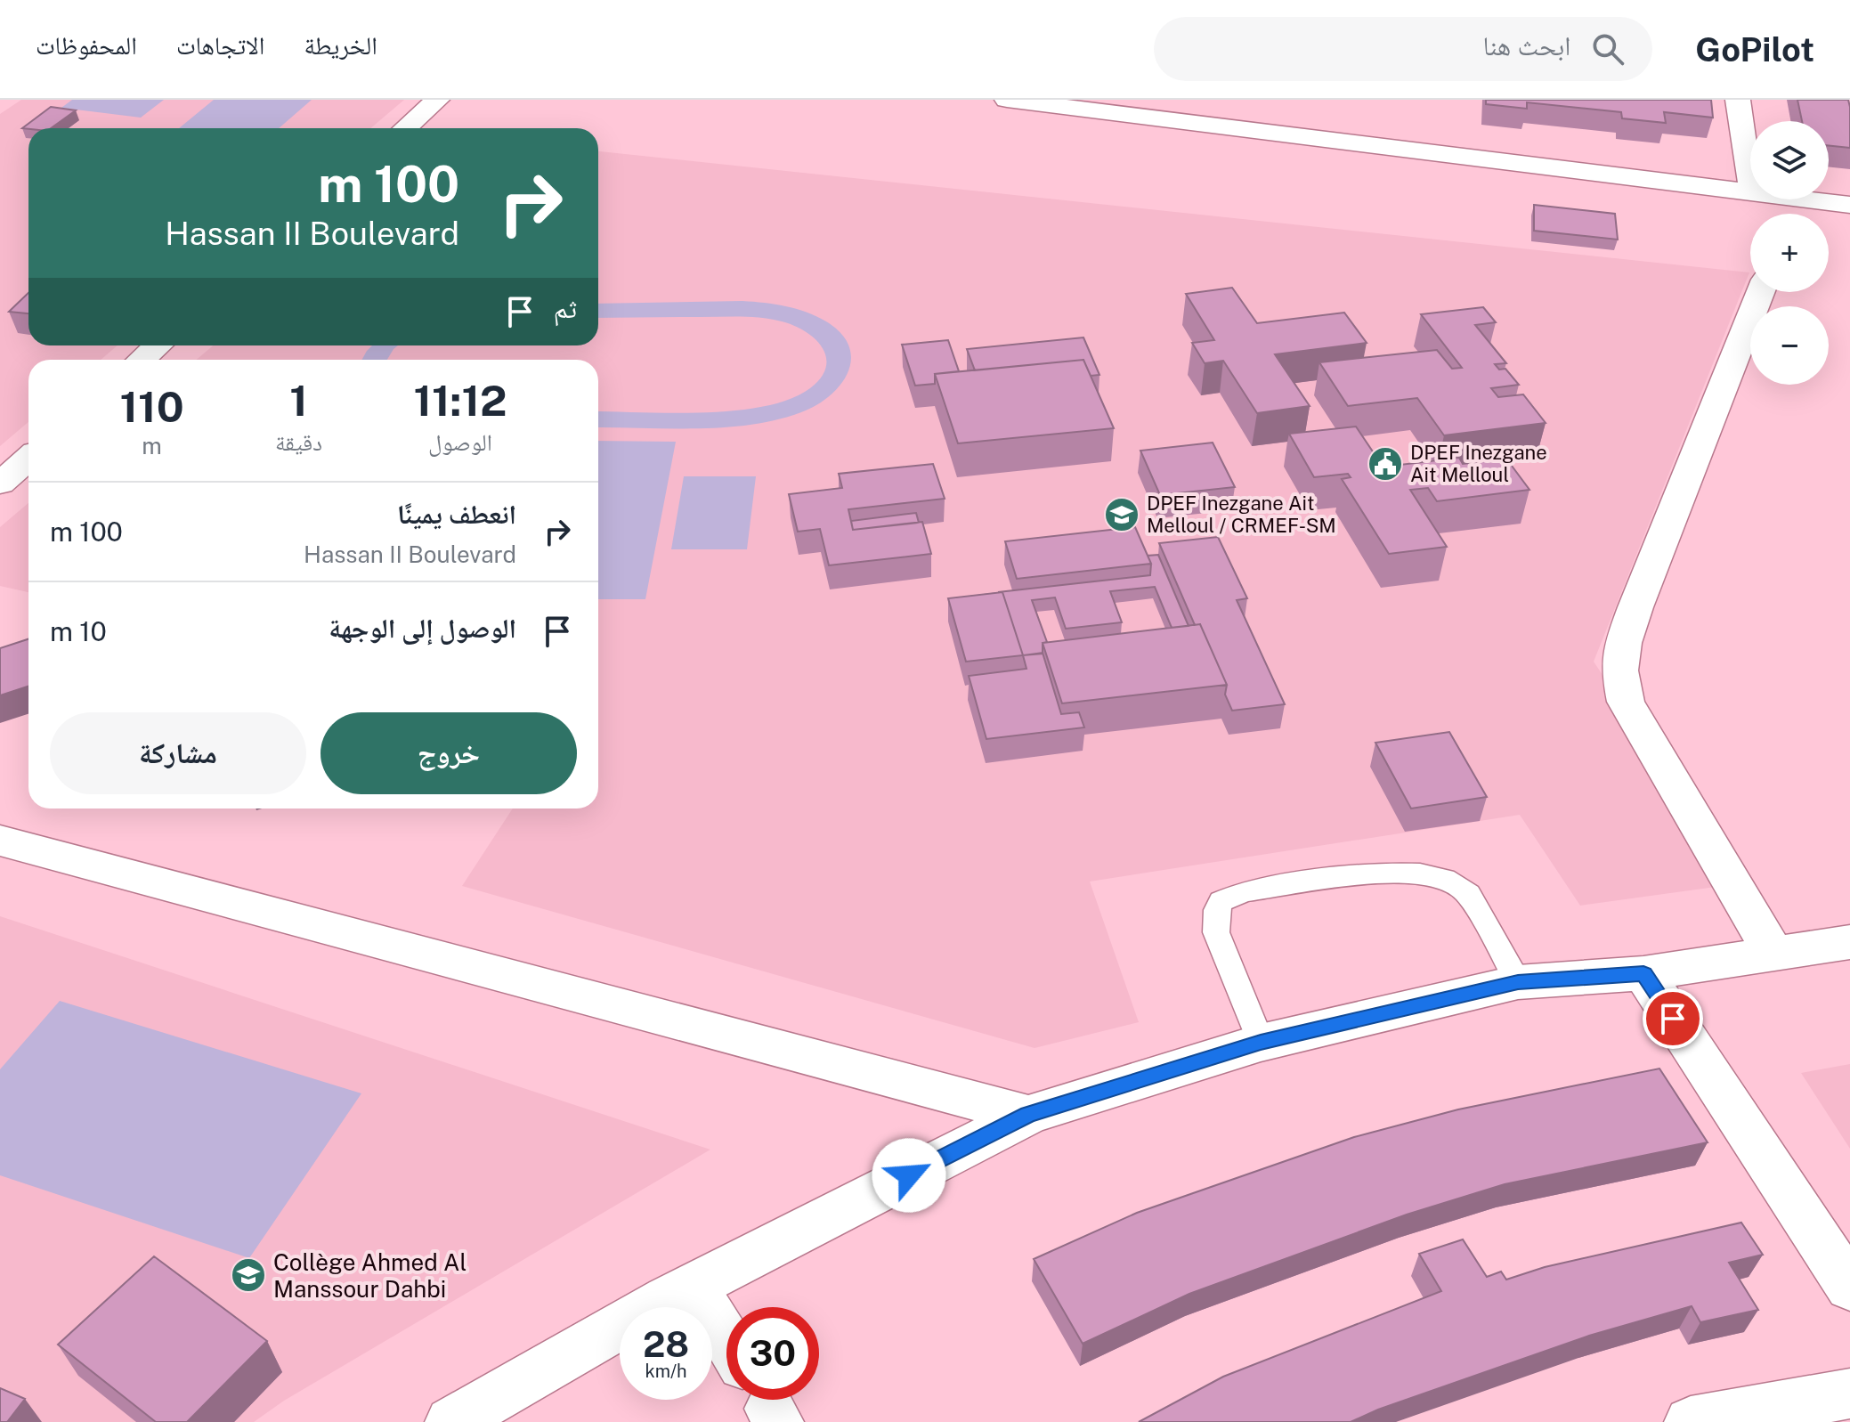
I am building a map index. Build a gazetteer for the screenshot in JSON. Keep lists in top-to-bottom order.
{
  "places": {
    "public building": ["DPEF Inezgane Ait Melloul"],
    "school or university": ["DPEF Inezgane Ait Melloul / CRMEF-SM", "Collège Ahmed Al Manssour Dahbi"]
  },
  "page": {
    "header": "GoPilot",
    "search": "ابحث هنا",
    "nav": ["الخريطة", "الاتجاهات", "المحفوظات"],
    "map_buttons": ["+", "−"],
    "turn": ["100 m", "Hassan II Boulevard"],
    "then": "ثم",
    "eta": [
      "11:12",
      "الوصول",
      "1",
      "دقيقة",
      "110",
      "m"
    ],
    "list": [
      {
        "name": "انعطف يمينًا",
        "note": "Hassan II Boulevard",
        "value": "100 m"
      },
      {
        "name": "الوصول إلى الوجهة",
        "value": "10 m"
      }
    ],
    "buttons": ["خروج", "مشاركة"],
    "speed": "28 km/h",
    "limit": "30"
  }
}
